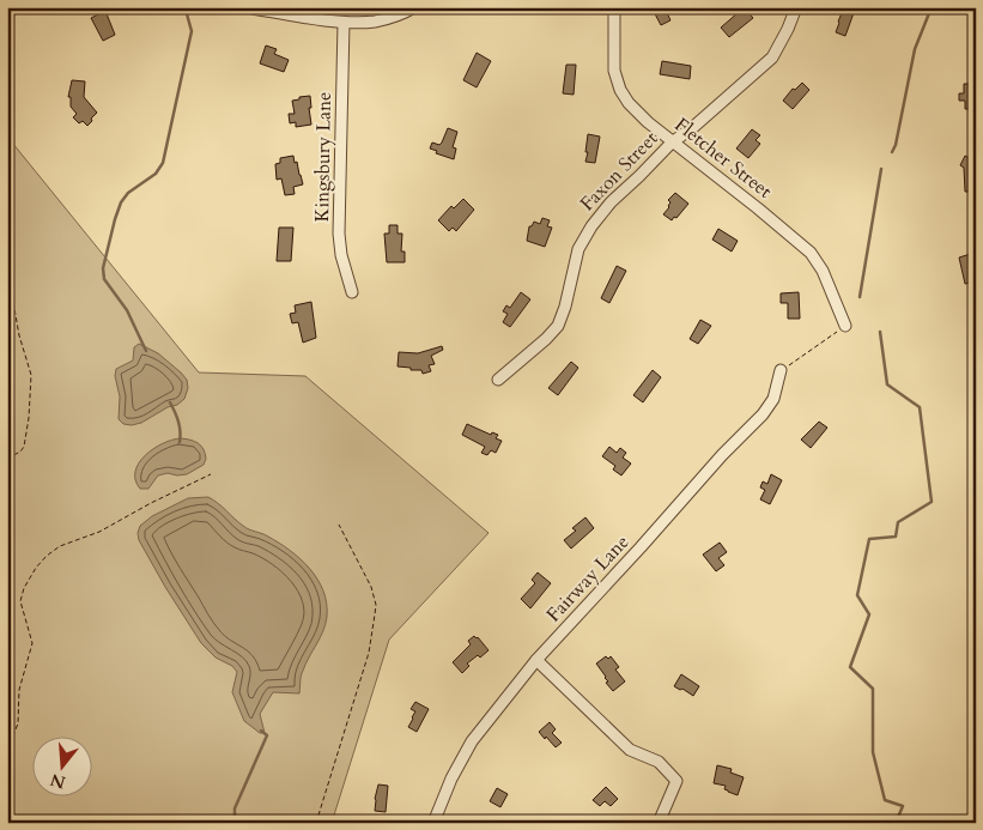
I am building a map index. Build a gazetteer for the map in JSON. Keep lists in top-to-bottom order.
{
  "streets": {
    "street": [
      "Kingsbury Lane",
      "Fletcher Street",
      "Faxon Street",
      "Fairway Lane"
    ]
  },
  "crossings": [
    ["Fletcher Street", "Faxon Street"]
  ],
  "north": "bottom"
}
